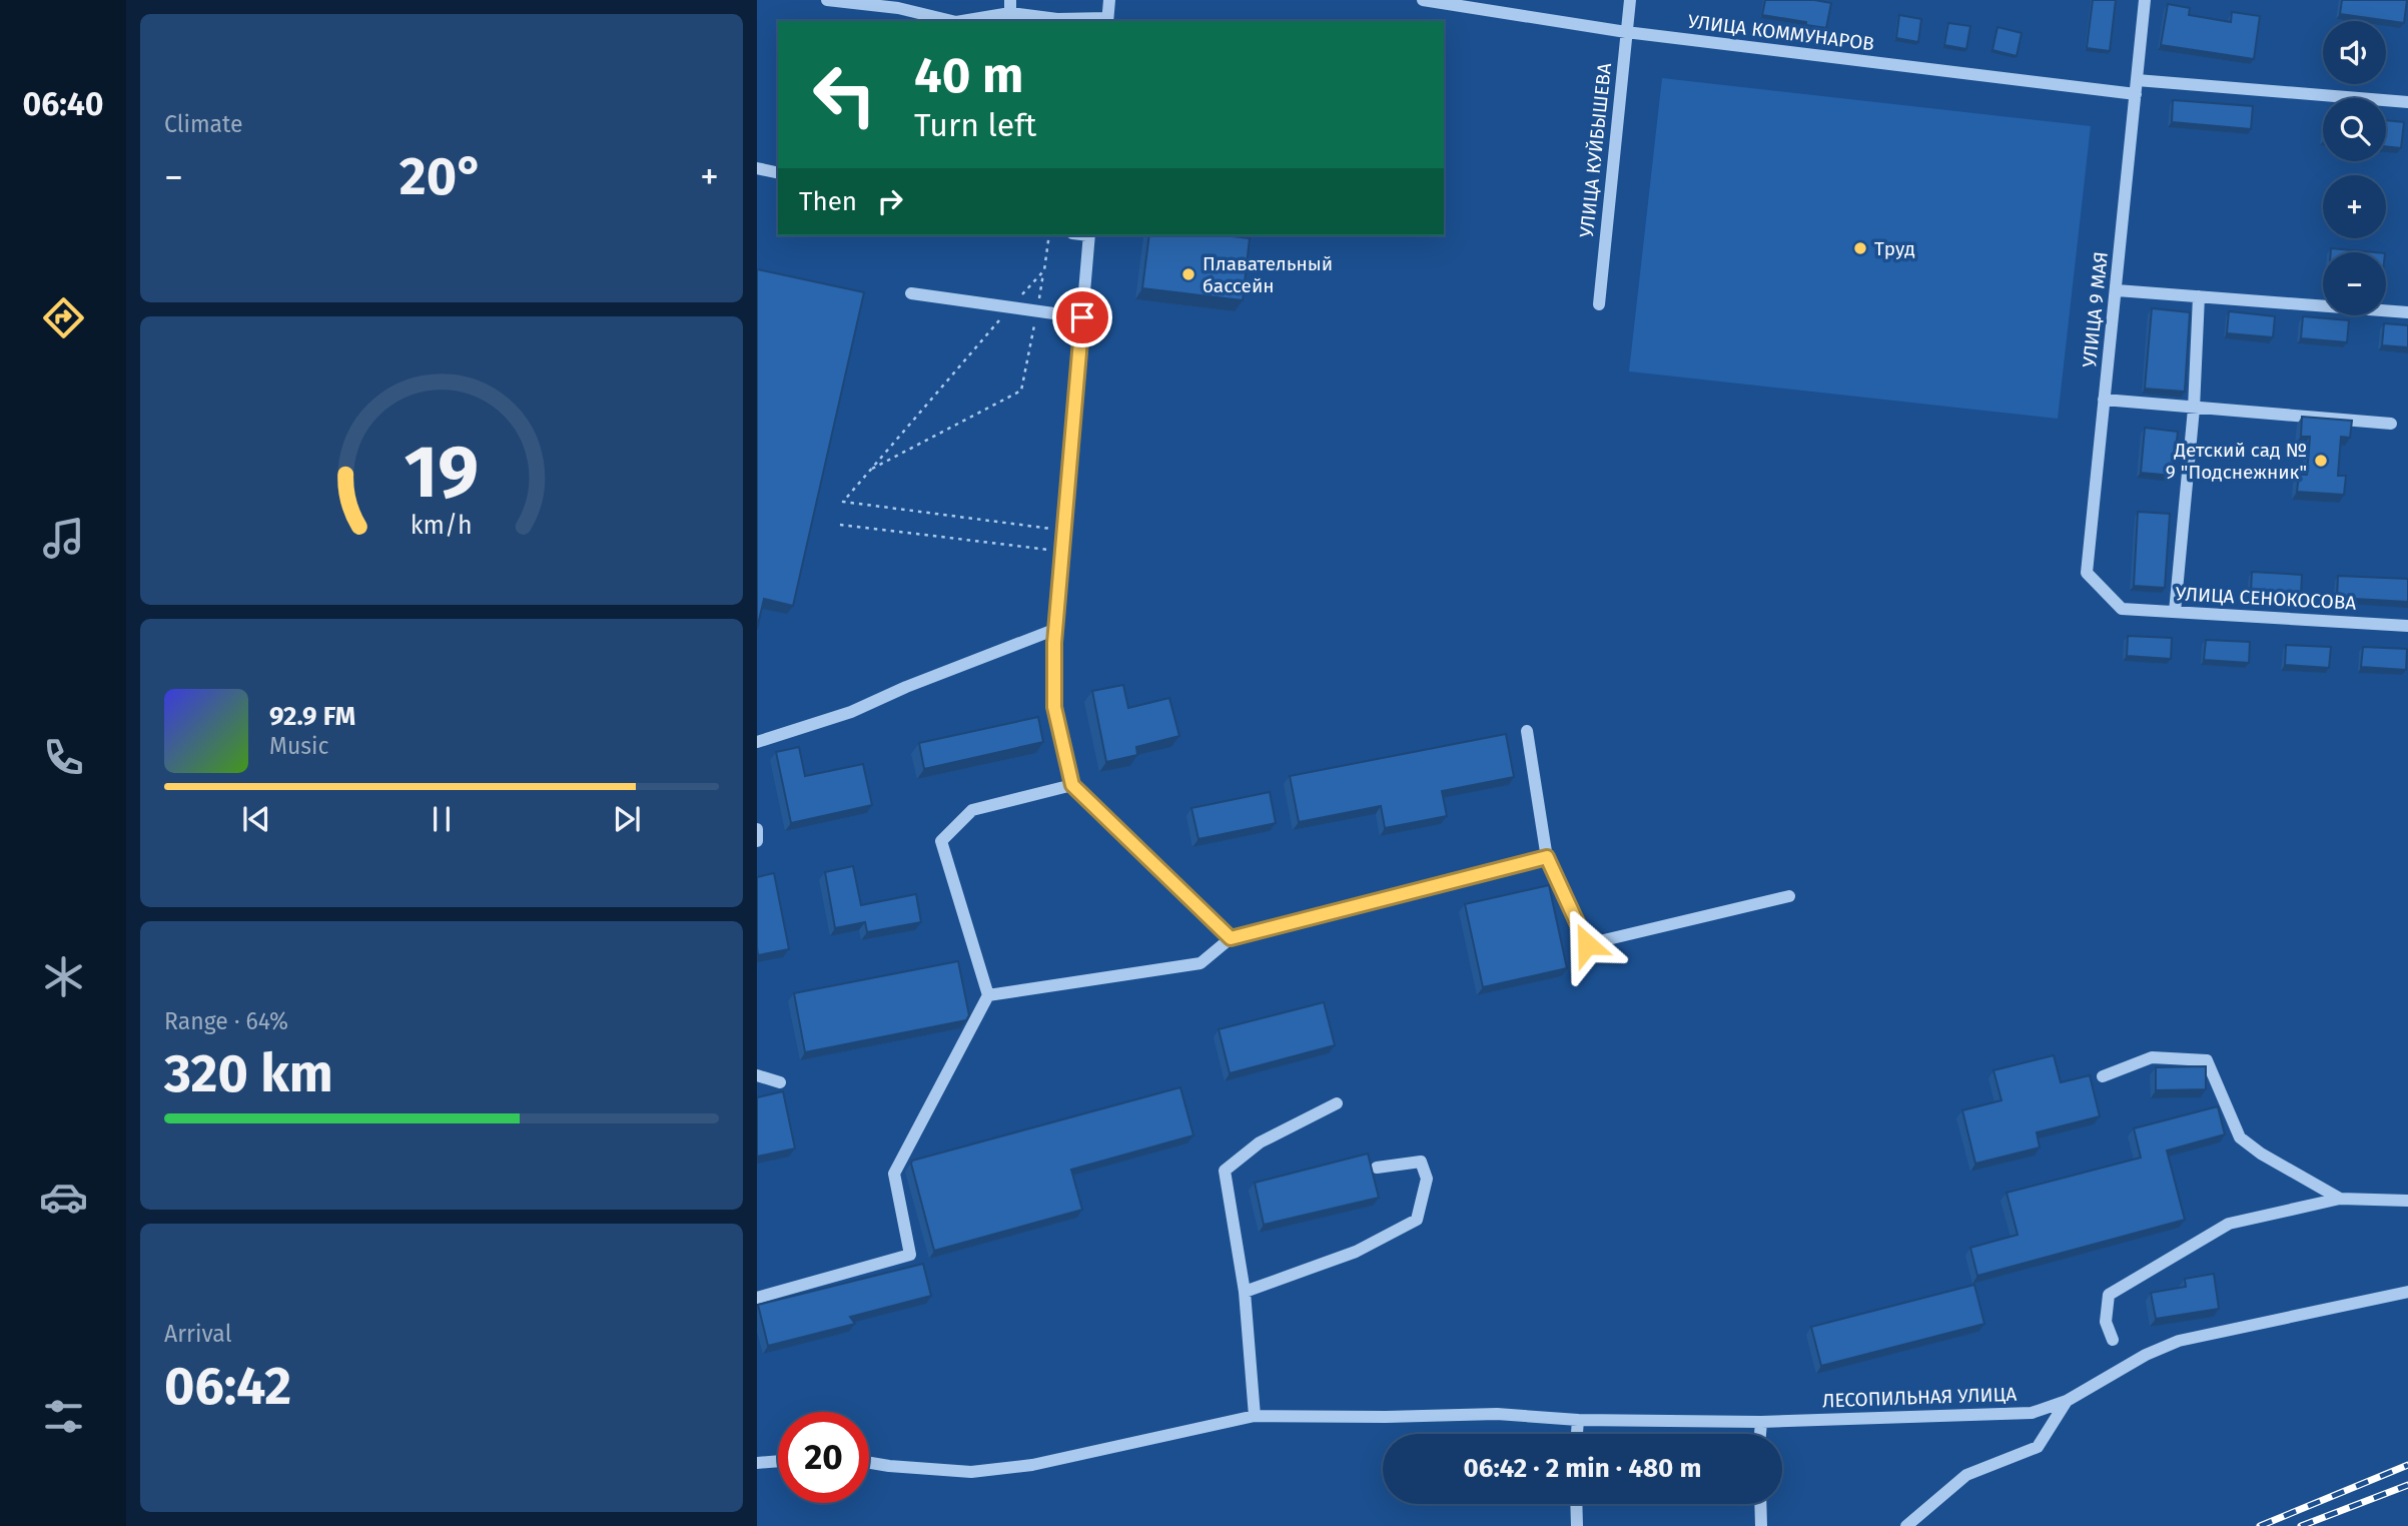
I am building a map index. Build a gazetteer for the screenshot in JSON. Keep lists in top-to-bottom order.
{
  "streets": {
    "street": [
      "УЛИЦА КОММУНАРОВ",
      "УЛИЦА КУЙБЫШЕВА",
      "УЛИЦА 9 МАЯ",
      "УЛИЦА СЕНОКОСОВА",
      "ЛЕСОПИЛЬНАЯ УЛИЦА"
    ]
  },
  "crossings": [
    ["УЛИЦА КОММУНАРОВ", "УЛИЦА КУЙБЫШЕВА"],
    ["УЛИЦА КОММУНАРОВ", "УЛИЦА 9 МАЯ"],
    ["УЛИЦА 9 МАЯ", "УЛИЦА СЕНОКОСОВА"]
  ],
  "places": ["Труд", "Плавательный бассейн", "Детский сад № 9 \"Подснежник\""],
  "page": {
    "tabs": "06:40",
    "tile": [
      "Climate",
      ["Range · 64%", "320 km"],
      ["Arrival", "06:42"]
    ],
    "map_buttons": ["+", "−"],
    "turn": ["40 m", "Turn left"],
    "heat": ["−", "20°", "+"],
    "then": "Then",
    "song": ["92.9 FM", "Music"],
    "limit": "20",
    "trip": "06:42 · 2 min · 480 m",
    "gauge": ["19", "km/h"]
  }
}
